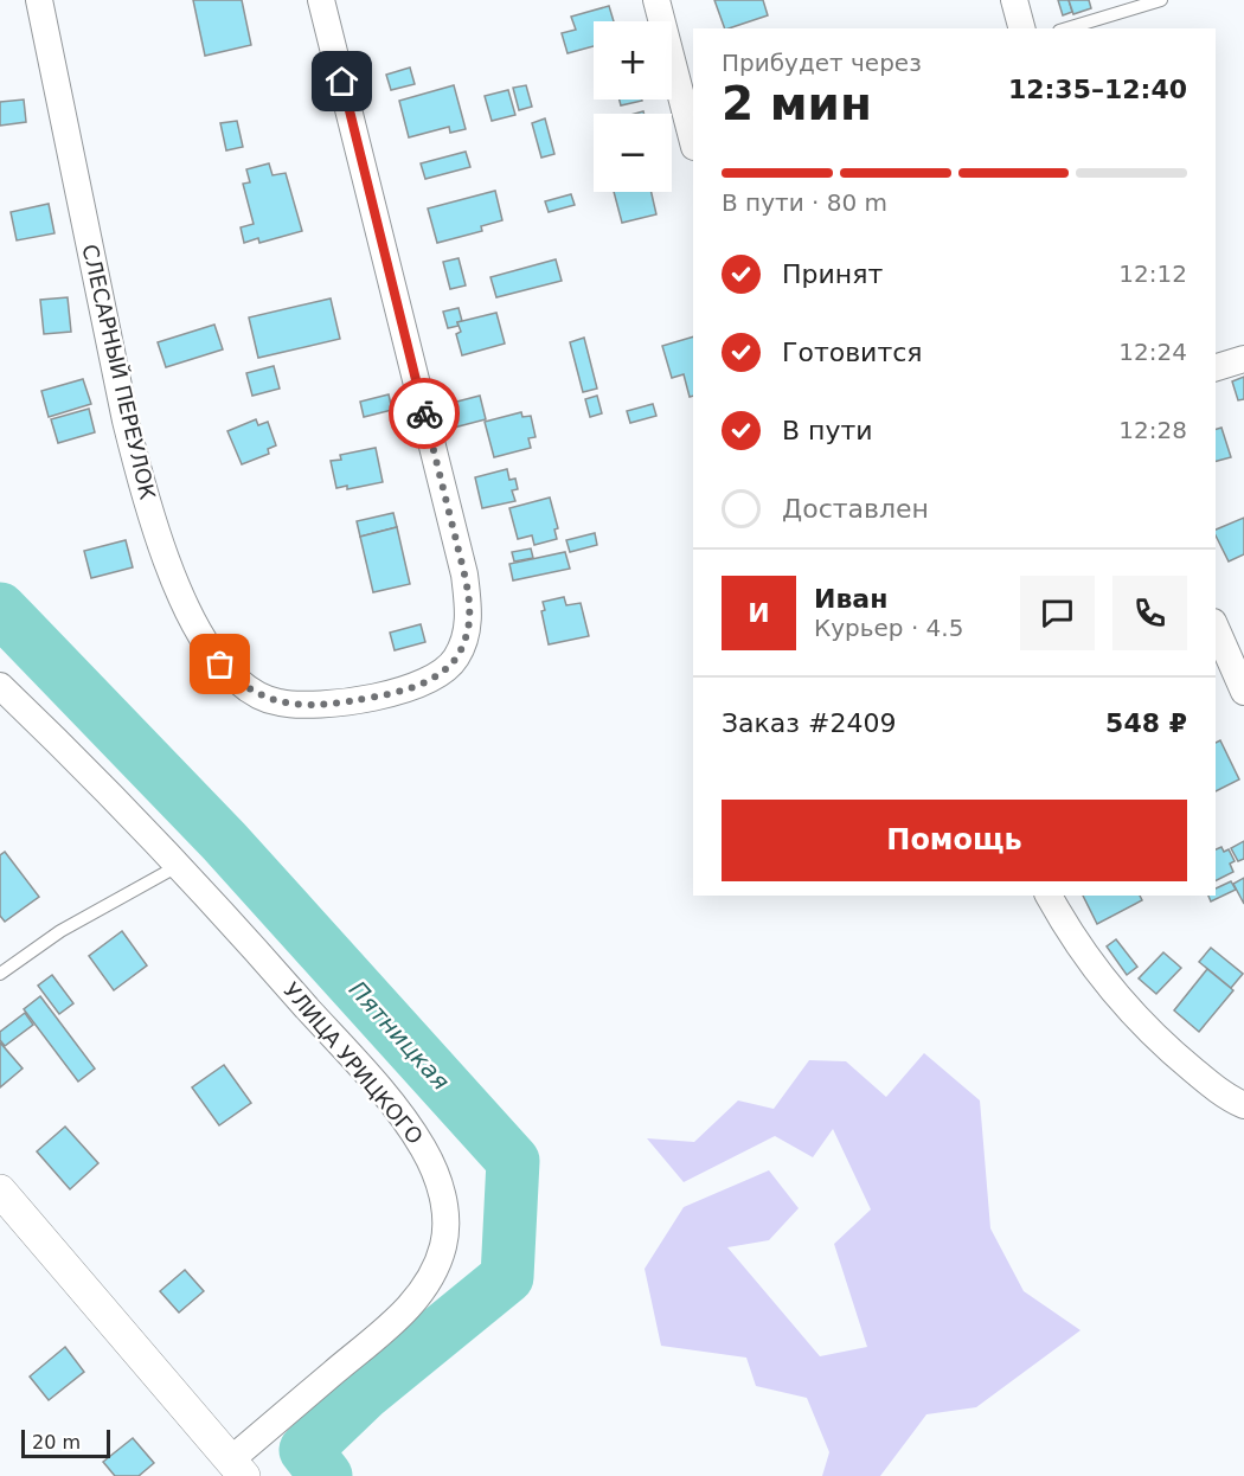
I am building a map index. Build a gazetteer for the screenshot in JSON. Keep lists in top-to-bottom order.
{
  "streets": {
    "street": ["СЛЕСАРНЫЙ ПЕРЕУЛОК", "УЛИЦА УРИЦКОГО"]
  },
  "water": ["Пятницкая"],
  "scale_bar": "20 m",
  "page": {
    "map_buttons": ["+", "−"],
    "heading": ["2 мин", "Прибудет через", "12:35–12:40"],
    "panel": [
      "Иван",
      "Курьер · 4.5",
      "Заказ #2409",
      "548 ₽"
    ],
    "bar": "В пути · 80 m",
    "list": [
      ["Принят", "12:12"],
      ["Готовится", "12:24"],
      ["В пути", "12:28"],
      "Доставлен"
    ],
    "round": "И",
    "buttons": "Помощь",
    "scale": "20 m"
  }
}
